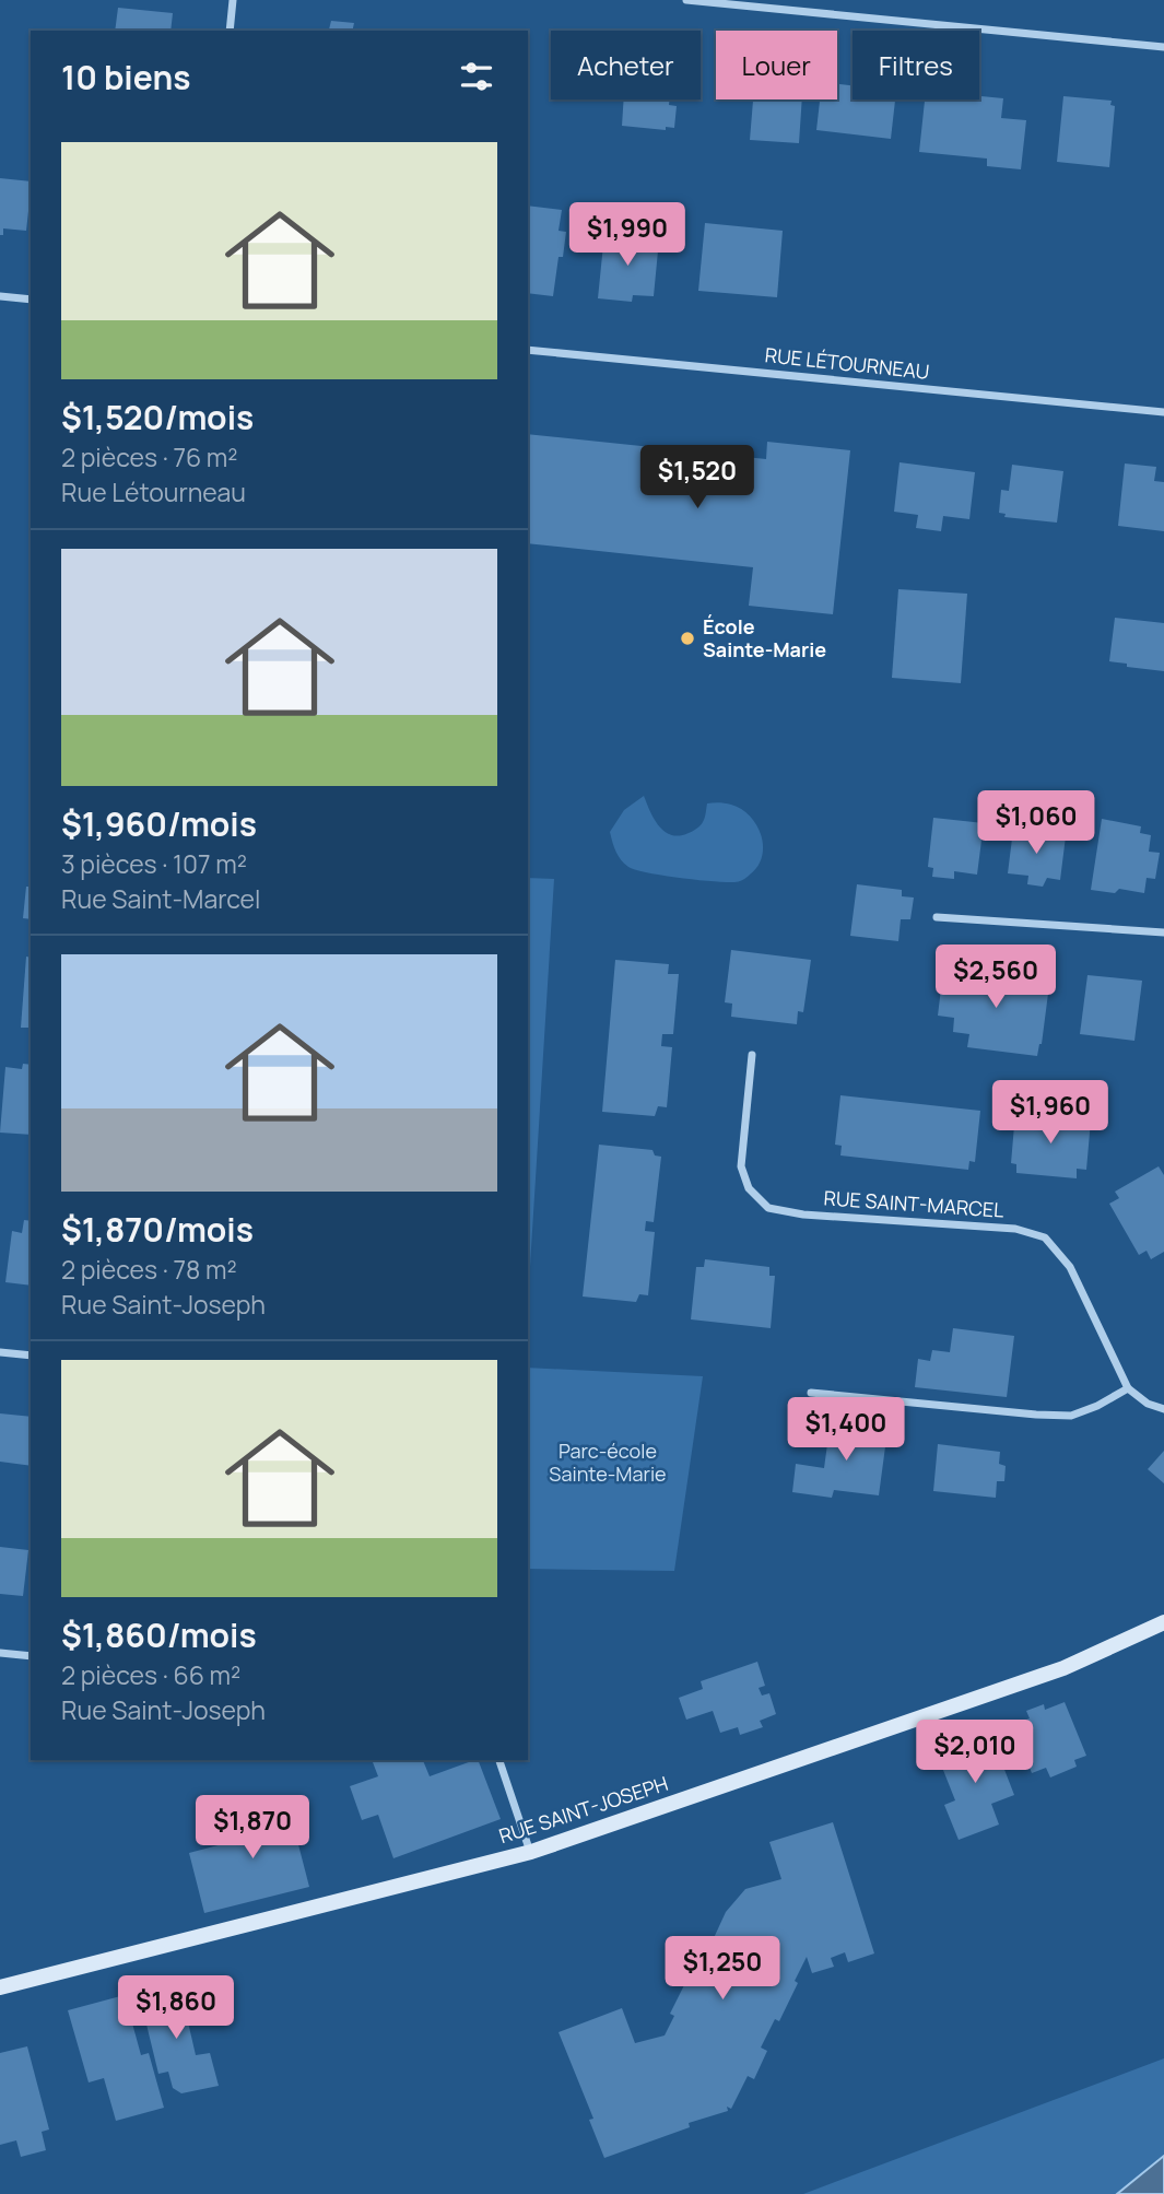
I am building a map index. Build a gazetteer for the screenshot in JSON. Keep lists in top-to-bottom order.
{
  "streets": {
    "street": ["RUE LÉTOURNEAU", "RUE SAINT-MARCEL", "RUE SAINT-JOSEPH"]
  },
  "parks": ["Parc-école Sainte-Marie"],
  "places": ["École Sainte-Marie"],
  "page": {
    "chip": ["Acheter", "Louer", "Filtres"],
    "heading": "10 biens",
    "list": [
      {
        "name": "$1,520/mois",
        "note": "2 pièces · 76 m² · Rue Létourneau"
      },
      {
        "name": "$1,960/mois",
        "note": "3 pièces · 107 m² · Rue Saint-Marcel"
      },
      {
        "name": "$1,870/mois",
        "note": "2 pièces · 78 m² · Rue Saint-Joseph"
      },
      {
        "name": "$1,860/mois",
        "note": "2 pièces · 66 m² · Rue Saint-Joseph"
      }
    ],
    "price": [
      "$1,990",
      "$1,520",
      "$1,060",
      "$2,560",
      "$1,960",
      "$1,400",
      "$2,010",
      "$1,870",
      "$1,250",
      "$1,860"
    ]
  }
}
